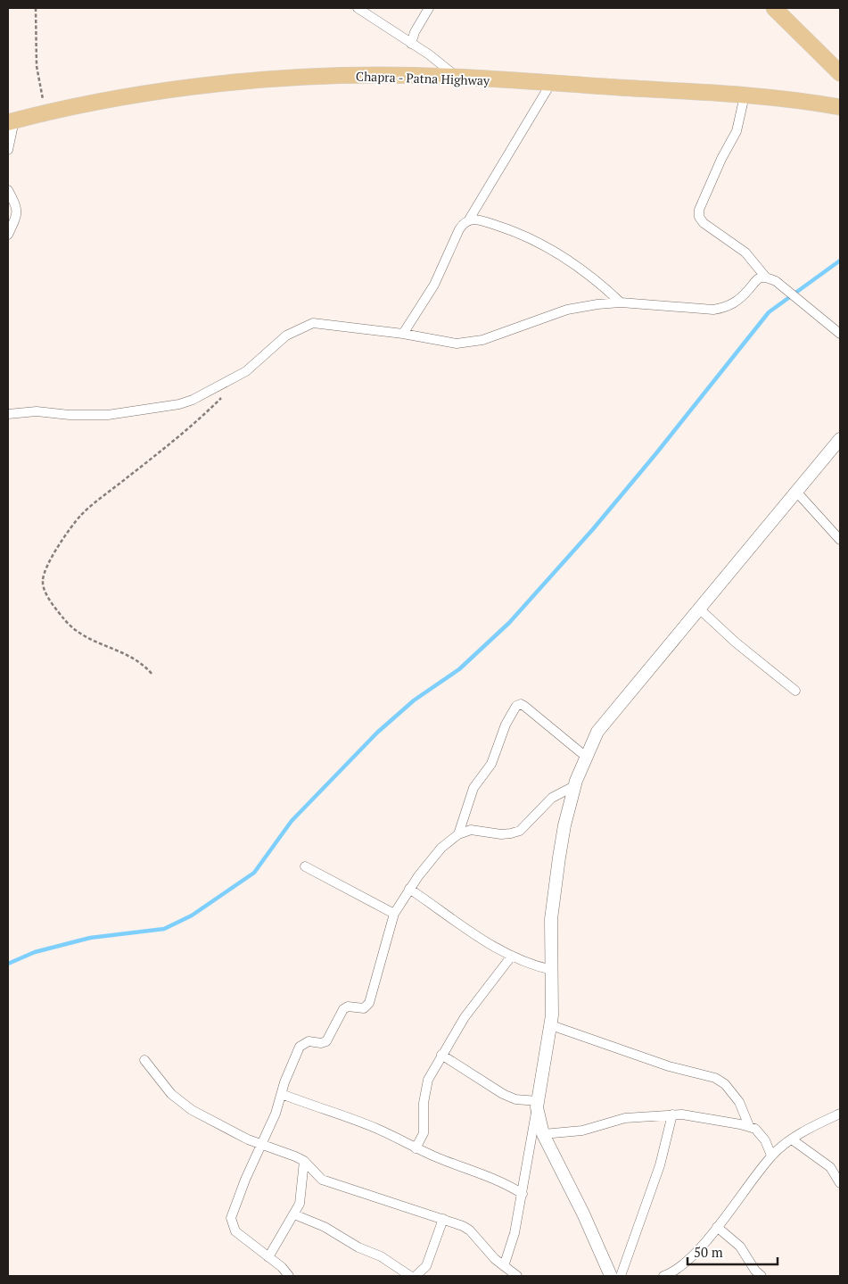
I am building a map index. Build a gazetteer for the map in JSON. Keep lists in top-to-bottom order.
{
  "streets": {
    "highway": ["Chapra - Patna Highway"]
  },
  "scale_bar": "50 m"
}
